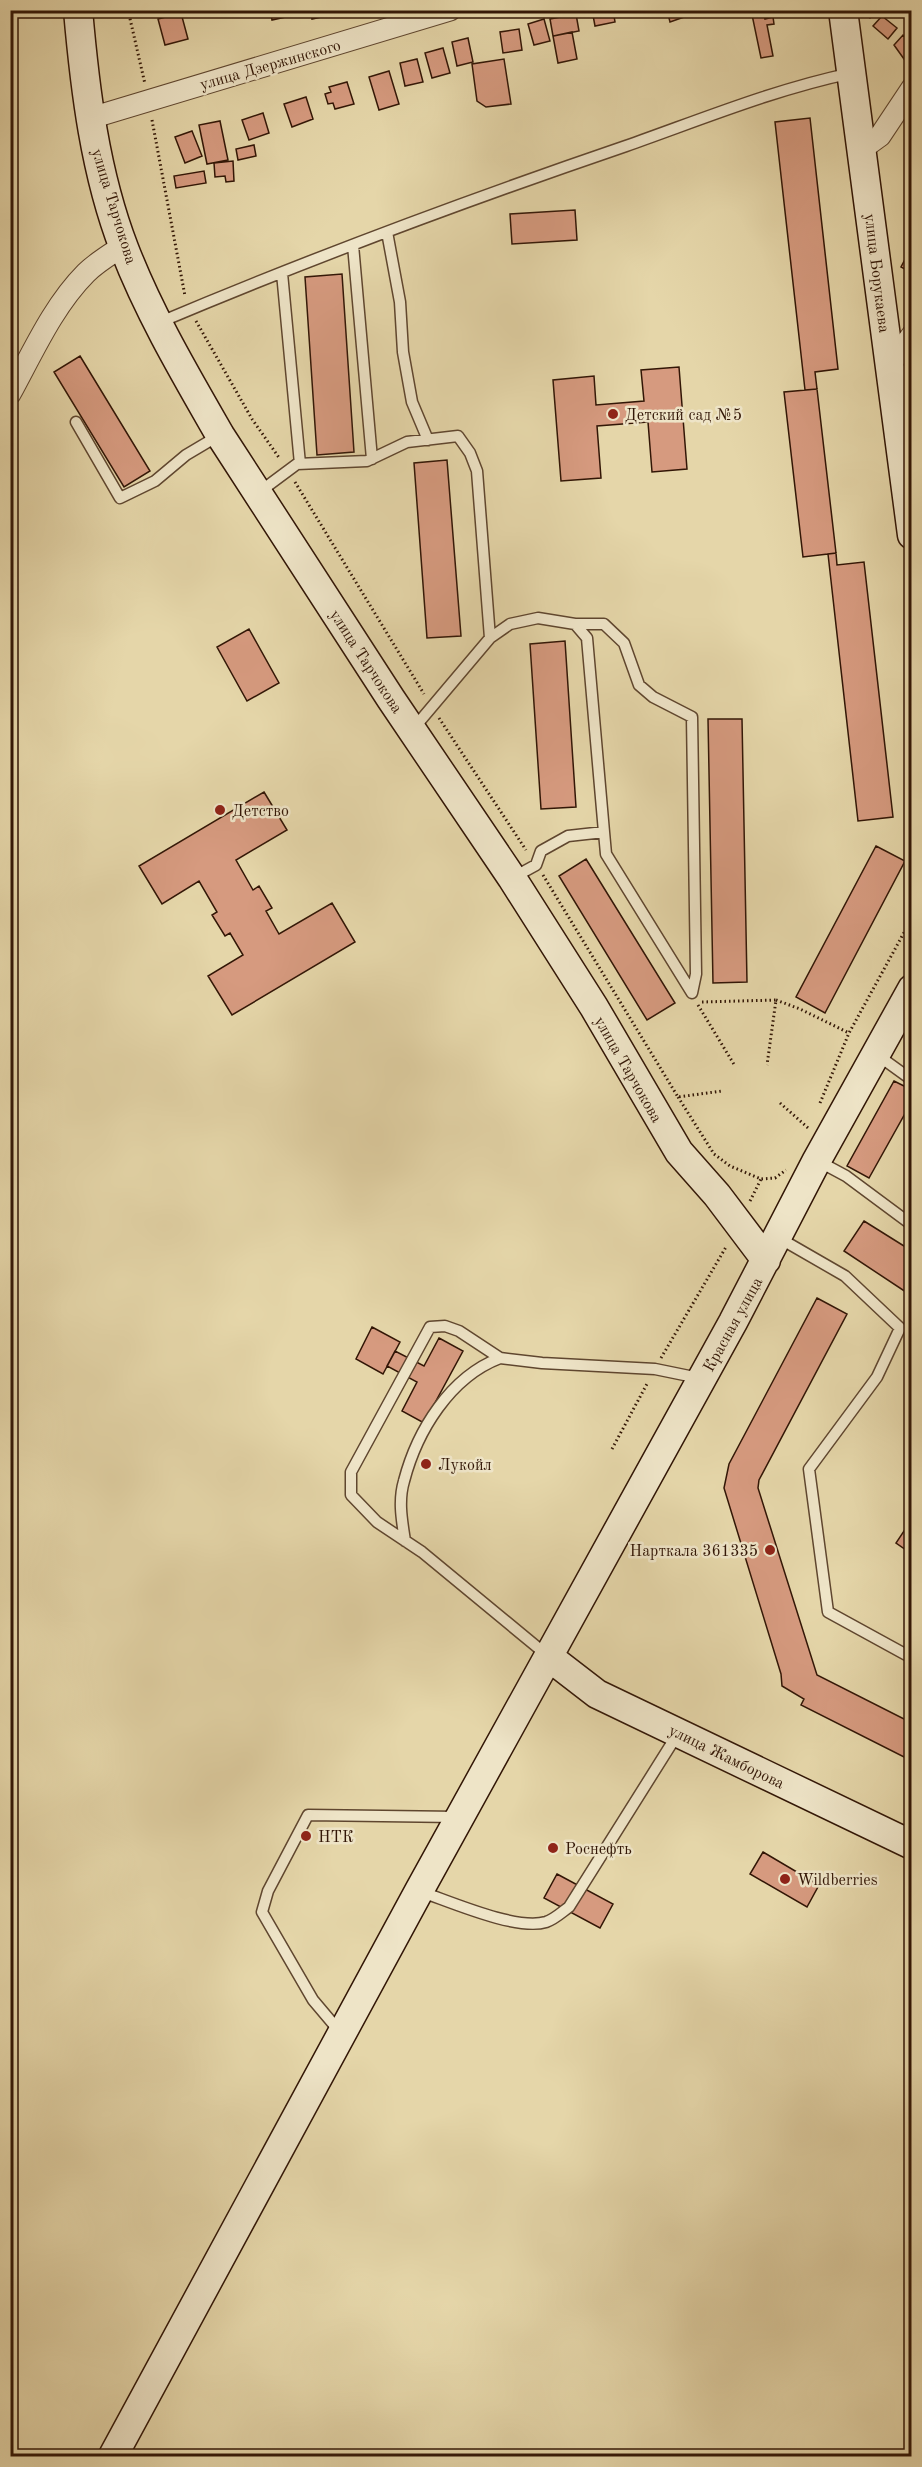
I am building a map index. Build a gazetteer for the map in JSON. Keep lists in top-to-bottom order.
{
  "streets": {
    "main road": [
      "улица Тарчокова",
      "улица Борукаева",
      "Красная улица",
      "улица Жамборова"
    ],
    "street": ["улица Дзержинского"]
  },
  "crossings": [
    ["улица Дзержинского", "улица Тарчокова"],
    ["улица Тарчокова", "Красная улица"],
    ["Красная улица", "улица Жамборова"]
  ],
  "places": [
    "Детский сад №5",
    "Детство",
    "Лукойл",
    "Нарткала 361335",
    "НТК",
    "Роснефть",
    "Wildberries"
  ]
}
